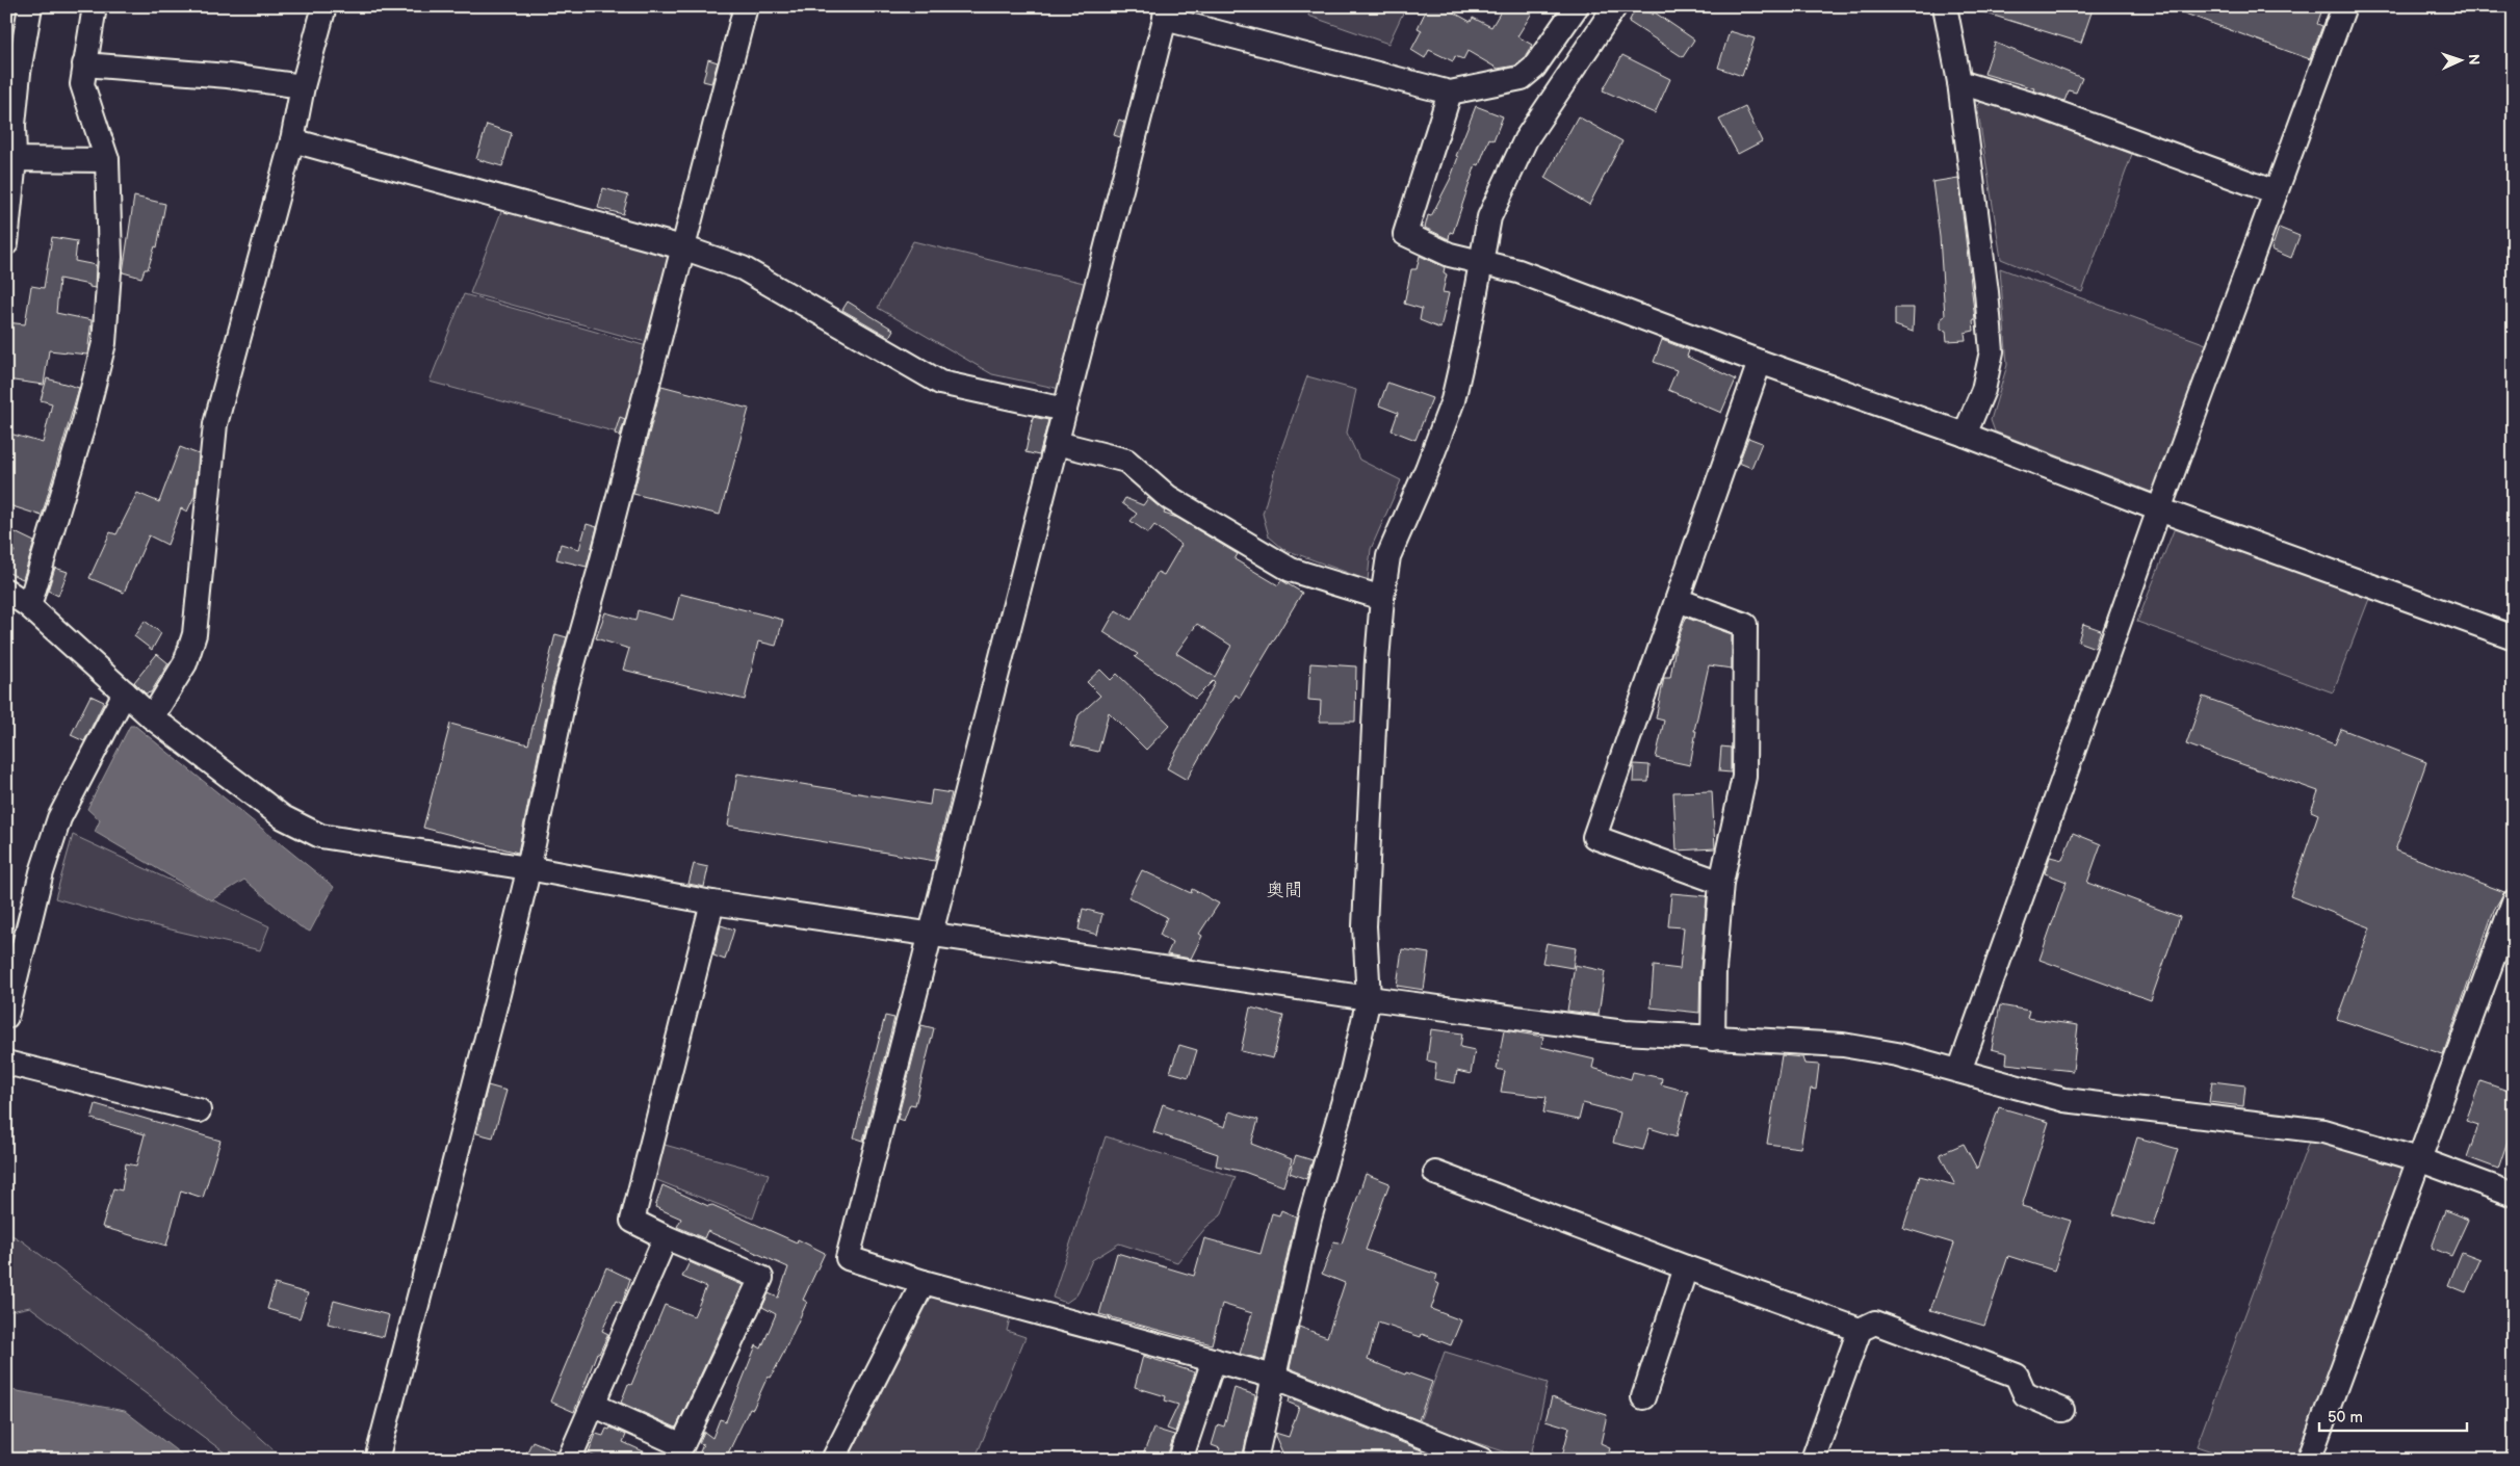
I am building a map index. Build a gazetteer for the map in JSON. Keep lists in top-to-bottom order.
{
  "districts": ["奥間"],
  "scale_bar": "50 m",
  "north": "right"
}
